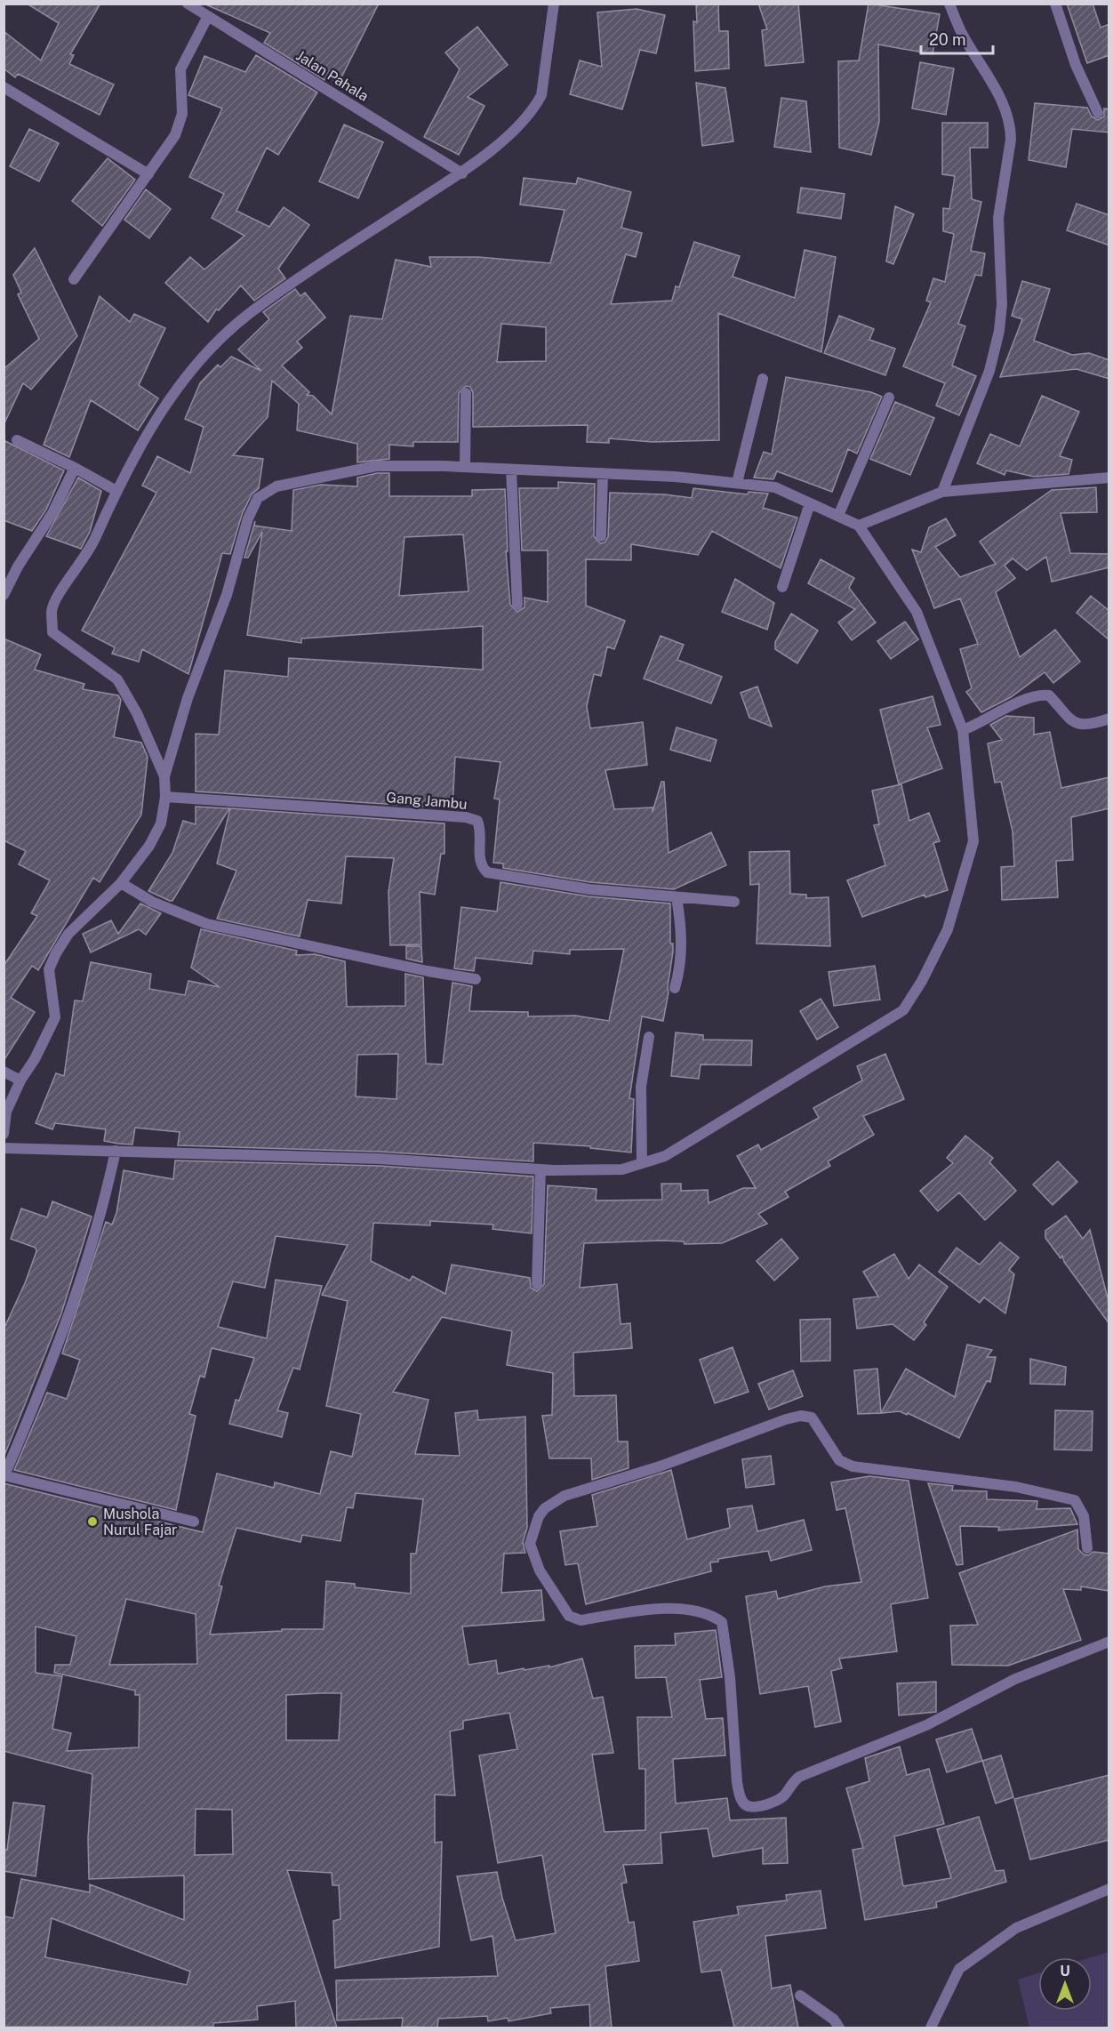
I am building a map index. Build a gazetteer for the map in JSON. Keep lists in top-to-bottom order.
{
  "streets": {
    "street": ["Jalan Pahala", "Gang Jambu"]
  },
  "places": ["Mushola Nurul Fajar"],
  "scale_bar": "20 m",
  "north": "top"
}
